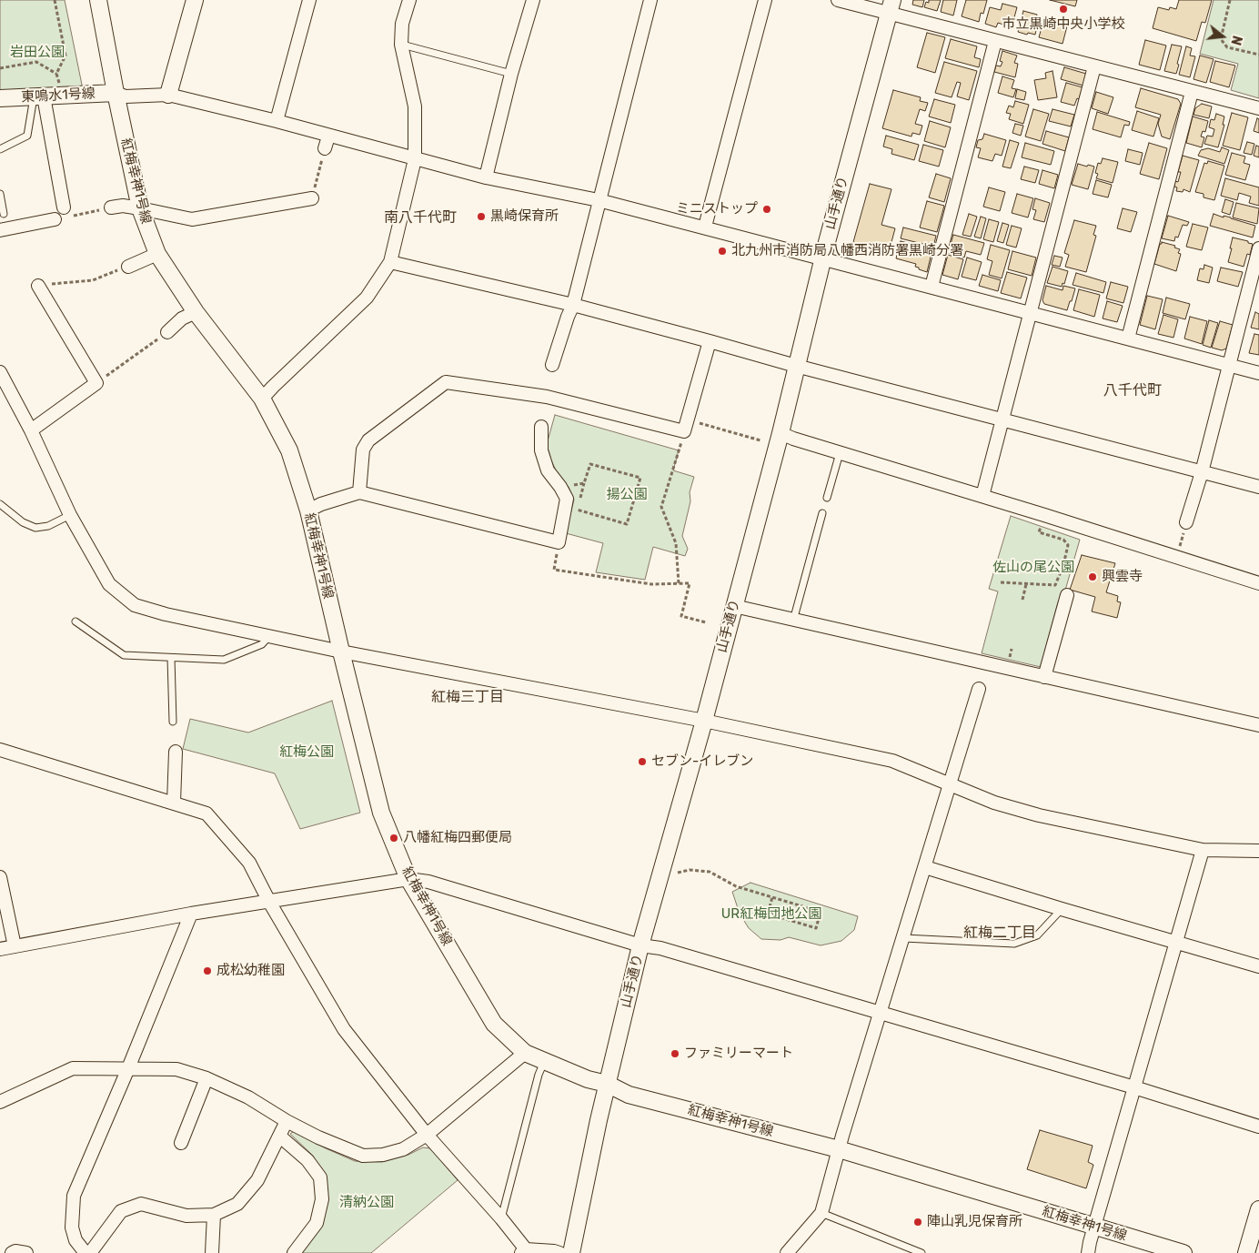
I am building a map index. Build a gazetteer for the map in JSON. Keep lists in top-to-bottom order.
{
  "streets": {
    "street": ["東鳴水1号線", "紅梅幸神1号線", "山手通り"]
  },
  "crossings": [
    ["東鳴水1号線", "紅梅幸神1号線"],
    ["紅梅幸神1号線", "山手通り"]
  ],
  "districts": [
    "南八千代町",
    "八千代町",
    "紅梅三丁目",
    "紅梅二丁目"
  ],
  "parks": [
    "岩田公園",
    "揚公園",
    "佐山の尾公園",
    "紅梅公園",
    "UR紅梅団地公園",
    "清納公園"
  ],
  "places": [
    "市立黒崎中央小学校",
    "ミニストップ",
    "黒崎保育所",
    "北九州市消防局八幡西消防署黒崎分署",
    "興雲寺",
    "セブン-イレブン",
    "八幡紅梅四郵便局",
    "成松幼稚園",
    "ファミリーマート",
    "陣山乳児保育所"
  ],
  "north": "right"
}
